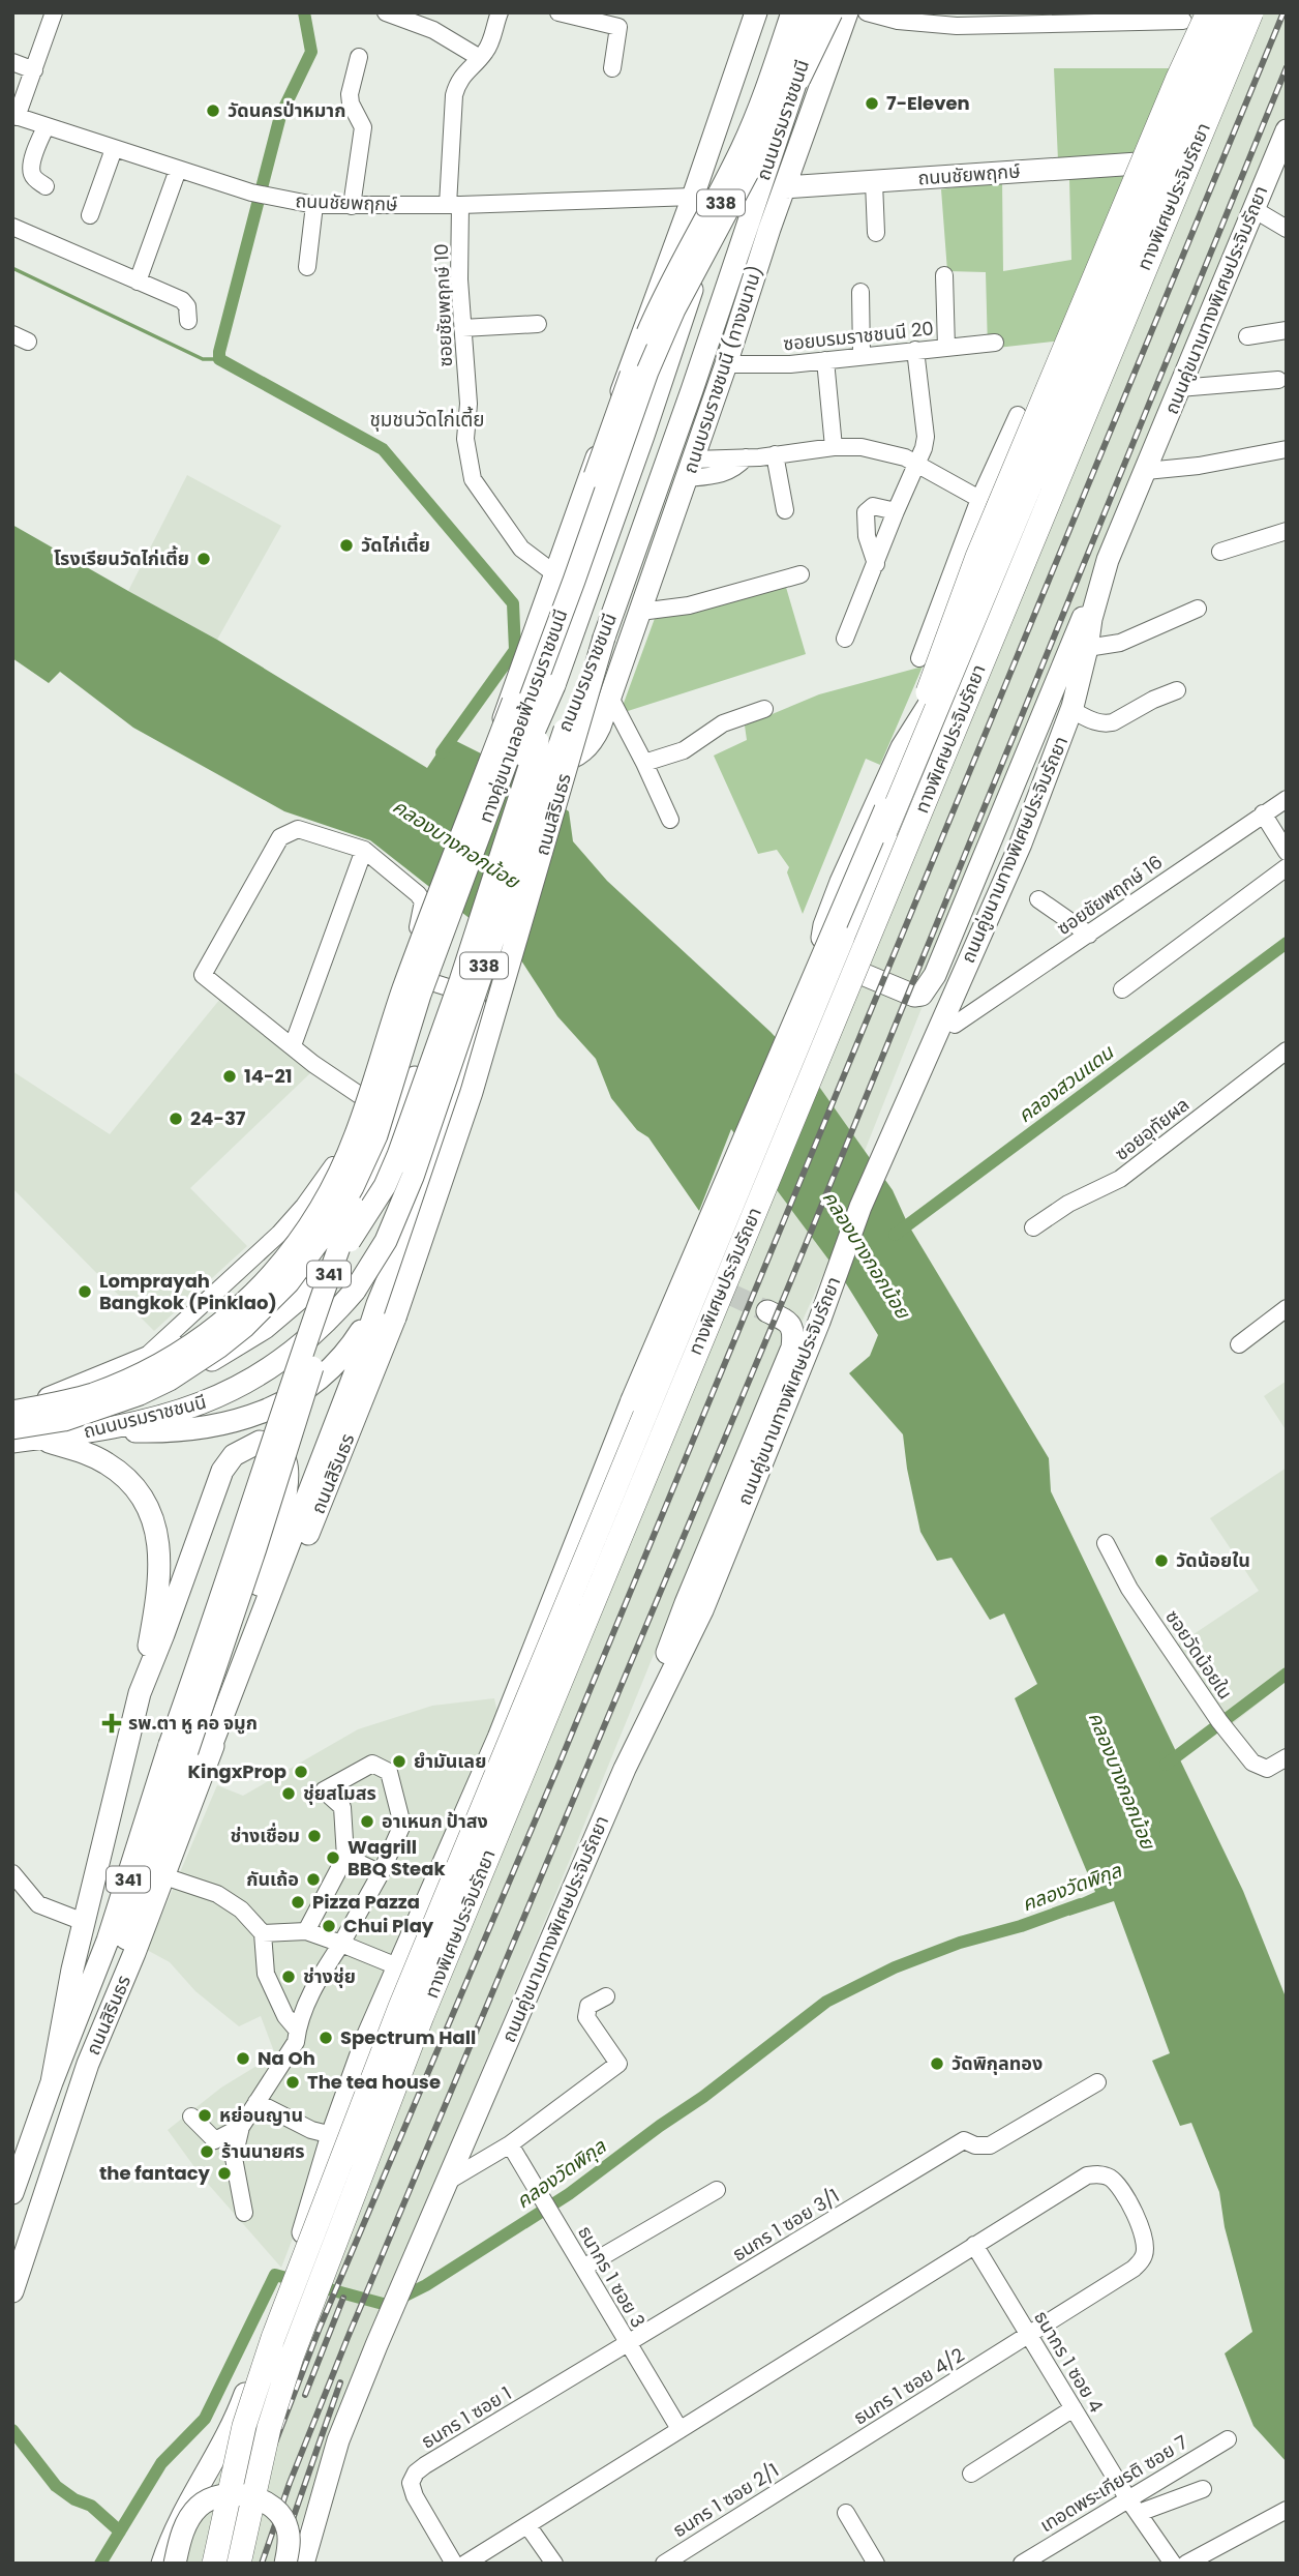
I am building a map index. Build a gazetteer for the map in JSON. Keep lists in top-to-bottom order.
{
  "streets": {
    "highway": ["ทางพิเศษประจิมรัถยา"],
    "main road": [
      "ถนนบรมราชชนนี",
      "ถนนชัยพฤกษ์",
      "338",
      "ถนนคู่ขนานทางพิเศษประจิมรัถยา",
      "ถนนบรมราชชนนี (ทางขนาน)",
      "ทางคู่ขนานลอยฟ้าบรมราชชนนี",
      "ถนนสิรินธร",
      "341"
    ],
    "street": [
      "ซอยชัยพฤกษ์ 10",
      "ซอยบรมราชชนนี 20",
      "ซอยชัยพฤกษ์ 16",
      "ซอยอุทัยผล",
      "ซอยวัดน้อยใน",
      "ธนกร 1 ซอย 3/1",
      "ธนากร 1 ซอย 3",
      "ธนากร 1 ซอย 4",
      "ธนกร 1 ซอย 4/2",
      "ธนกร 1 ซอย 1",
      "เทอดพระเกียรติ ซอย 7",
      "ธนกร 1 ซอย 2/1"
    ]
  },
  "crossings": [
    ["ถนนบรมราชชนนี", "ถนนสิรินธร"],
    ["ถนนชัยพฤกษ์", "338"],
    ["ถนนชัยพฤกษ์", "ซอยชัยพฤกษ์ 10"],
    ["ถนนชัยพฤกษ์", "ถนนบรมราชชนนี (ทางขนาน)"],
    ["338", "ซอยชัยพฤกษ์ 10"],
    ["338", "ถนนบรมราชชนนี (ทางขนาน)"],
    ["ซอยชัยพฤกษ์ 10", "ถนนบรมราชชนนี (ทางขนาน)"],
    ["ซอยบรมราชชนนี 20", "ถนนบรมราชชนนี (ทางขนาน)"],
    ["ธนกร 1 ซอย 3/1", "ธนากร 1 ซอย 3"],
    ["ธนกร 1 ซอย 3/1", "ธนกร 1 ซอย 1"],
    ["ธนากร 1 ซอย 3", "ธนกร 1 ซอย 1"],
    ["ธนากร 1 ซอย 4", "ธนกร 1 ซอย 4/2"],
    ["ธนากร 1 ซอย 4", "เทอดพระเกียรติ ซอย 7"],
    ["ธนกร 1 ซอย 4/2", "ธนกร 1 ซอย 2/1"]
  ],
  "districts": ["ชุมชนวัดไก่เตี้ย"],
  "water": ["คลองบางกอกน้อย", "คลองสวนแดน", "คลองวัดพิกุล"],
  "places": {
    "other": [
      "7-Eleven",
      "วัดนครป่าหมาก",
      "วัดไก่เตี้ย",
      "โรงเรียนวัดไก่เตี้ย",
      "14-21",
      "24-37",
      "Lomprayah Bangkok (Pinklao)",
      "วัดน้อยใน",
      "ยำมันเลย",
      "KingxProp",
      "ชุ่ยสโมสร",
      "อาเหนก ป้าสง",
      "ช่างเชื่อม",
      "Wagrill BBQ Steak",
      "กันเถ้อ",
      "Pizza Pazza",
      "Chui Play",
      "ช่างชุ่ย",
      "Spectrum Hall",
      "Na Oh",
      "วัดพิกุลทอง",
      "The tea house",
      "หย่อนญาน",
      "ร้านนายศร",
      "the fantacy"
    ],
    "health": ["รพ.ตา หู คอ จมูก"]
  }
}
